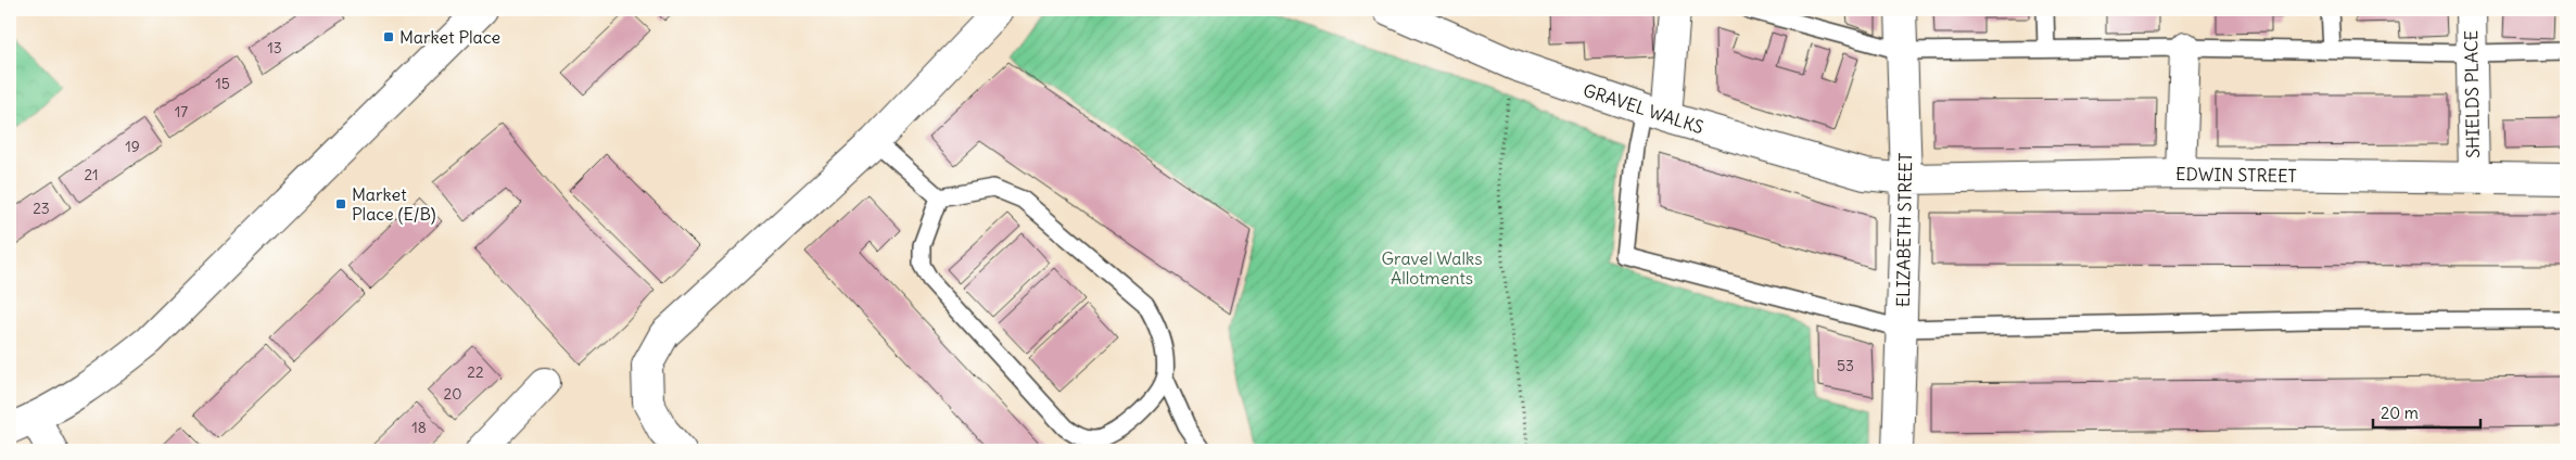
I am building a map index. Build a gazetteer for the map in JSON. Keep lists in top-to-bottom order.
{
  "streets": {
    "street": [
      "SHIELDS PLACE",
      "GRAVEL WALKS",
      "EDWIN STREET",
      "ELIZABETH STREET"
    ]
  },
  "crossings": [
    ["SHIELDS PLACE", "EDWIN STREET"],
    ["GRAVEL WALKS", "EDWIN STREET"],
    ["GRAVEL WALKS", "ELIZABETH STREET"],
    ["EDWIN STREET", "ELIZABETH STREET"]
  ],
  "parks": ["Gravel Walks Allotments"],
  "places": {
    "transit": ["Market Place", "Market Place (E/B)"]
  },
  "house_numbers": [
    "13",
    "15",
    "17",
    "19",
    "21",
    "23",
    "53",
    "22",
    "20",
    "18"
  ],
  "scale_bar": "20 m"
}
